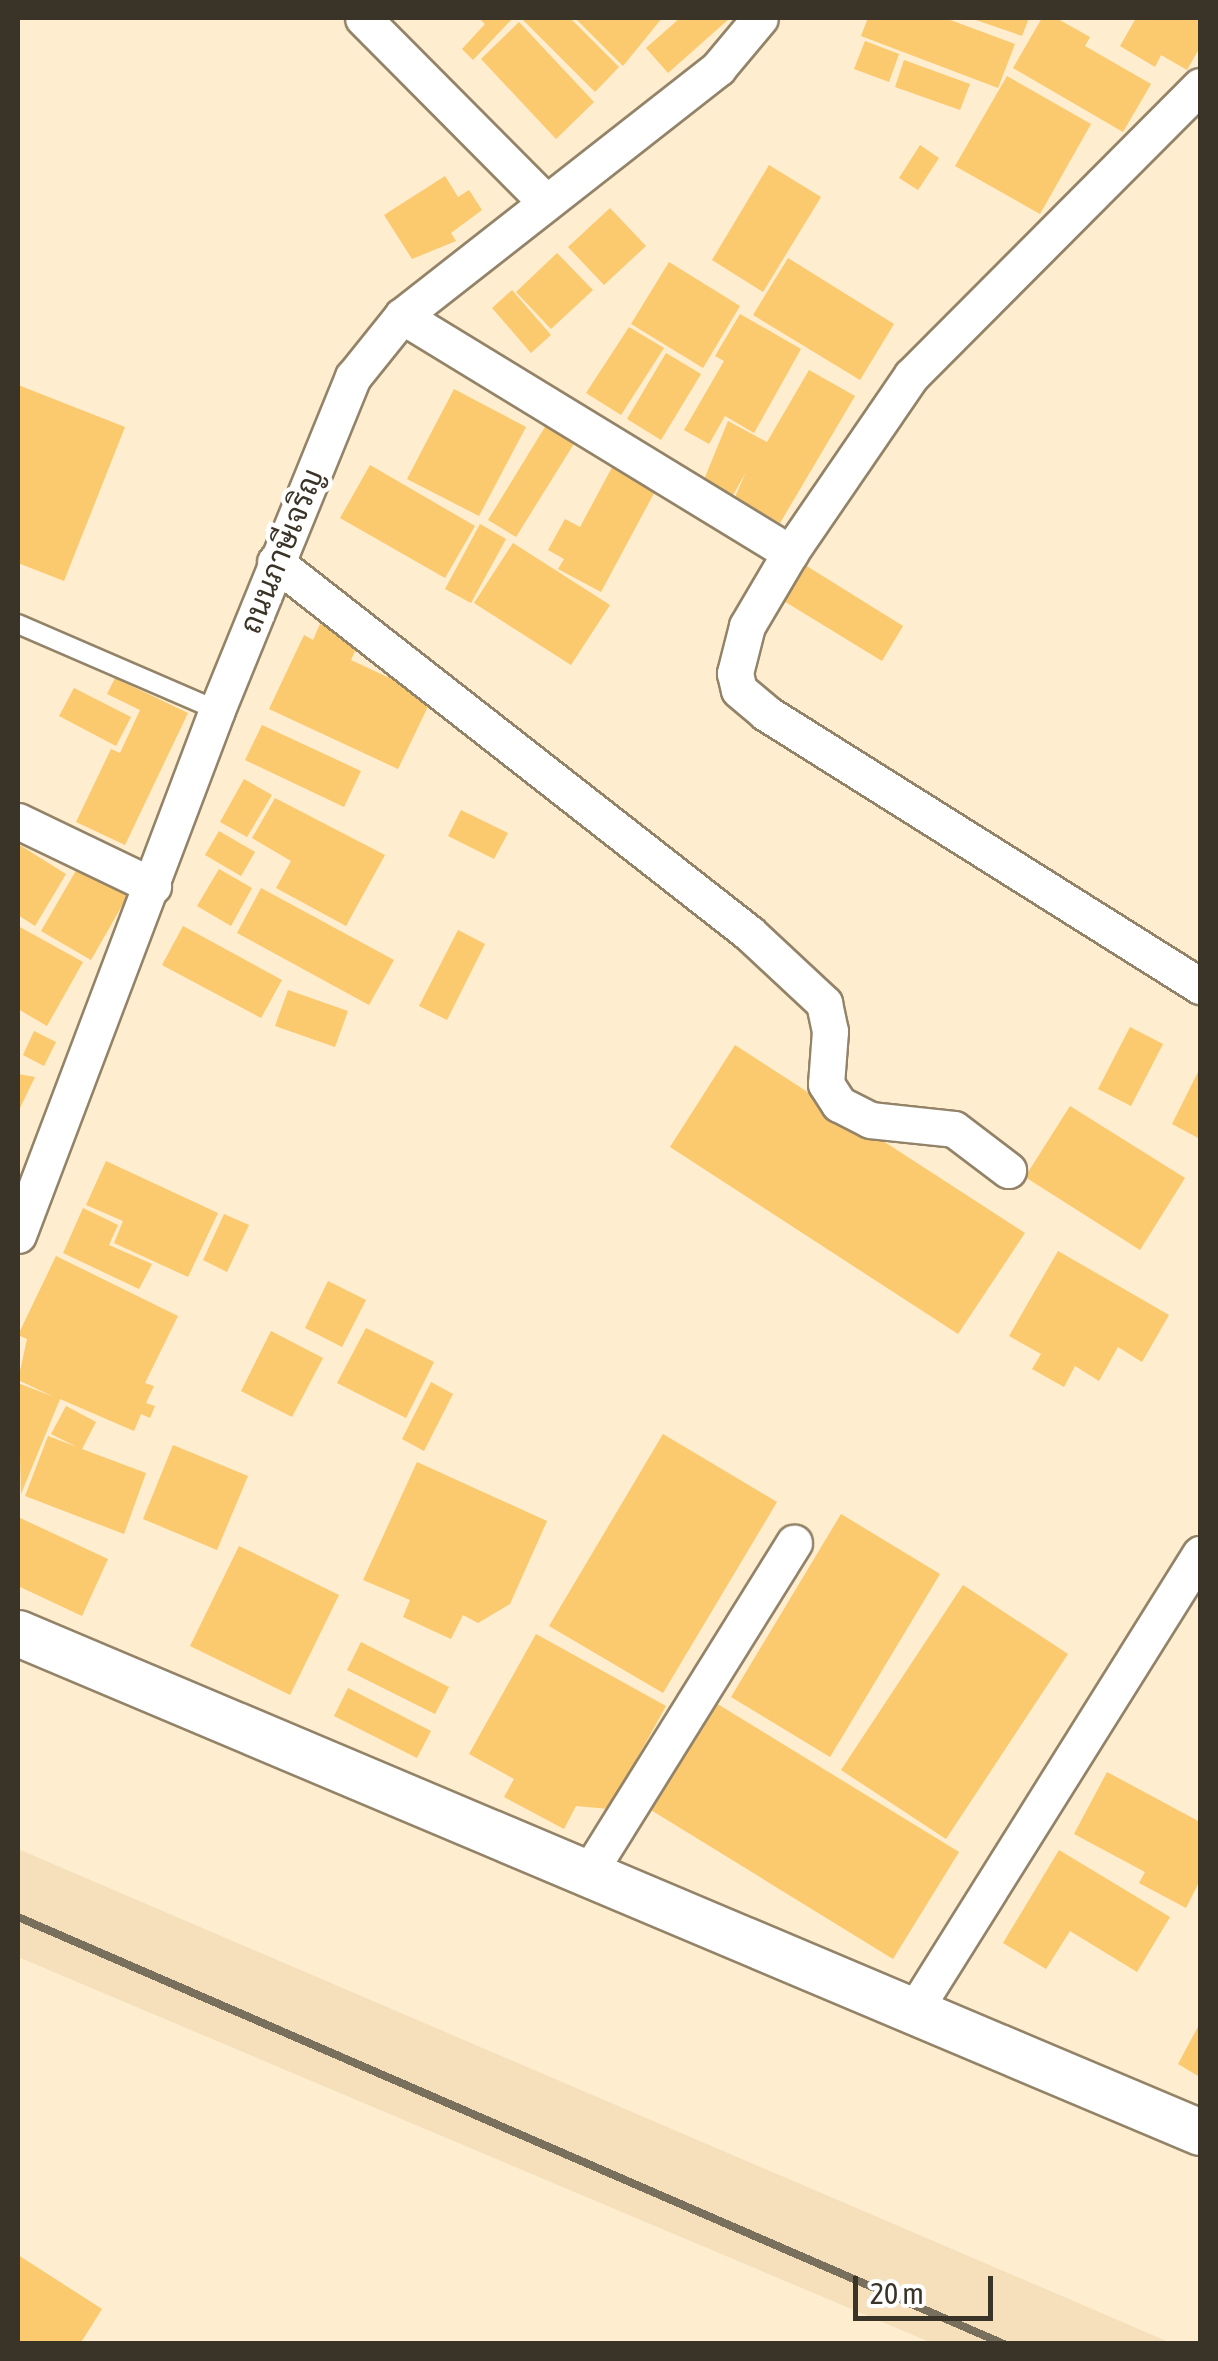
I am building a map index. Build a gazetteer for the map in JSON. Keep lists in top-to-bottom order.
{
  "streets": {
    "street": ["ถนนภาษีเจริญ"]
  },
  "scale_bar": "20 m"
}
